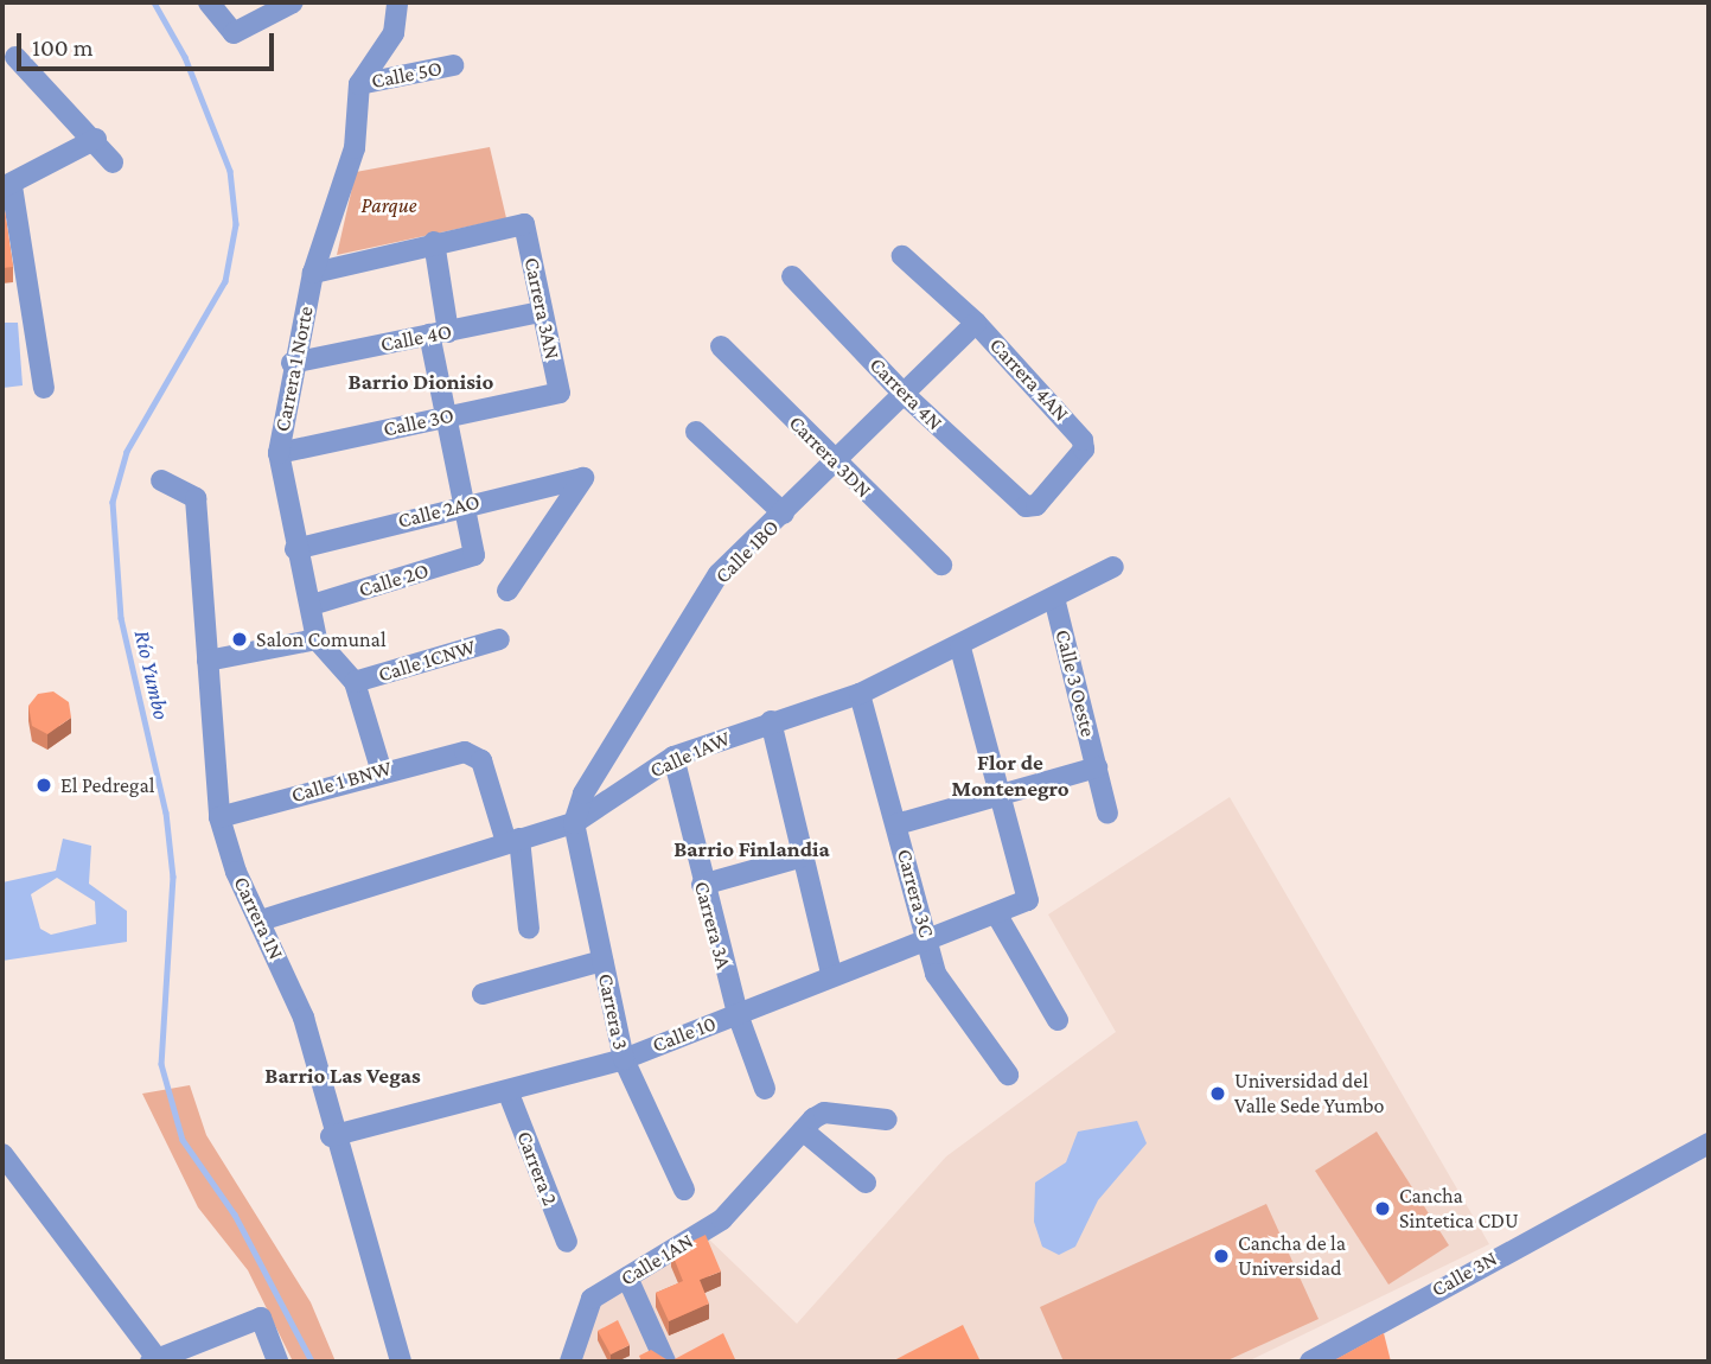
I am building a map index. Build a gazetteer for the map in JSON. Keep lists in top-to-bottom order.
{
  "streets": {
    "street": [
      "Calle 5O",
      "Carrera 3AN",
      "Calle 4O",
      "Carrera 1 Norte",
      "Carrera 4AN",
      "Carrera 4N",
      "Calle 3O",
      "Carrera 3DN",
      "Calle 2AO",
      "Calle 1BO",
      "Calle 2O",
      "Calle 1CNW",
      "Calle 3 Oeste",
      "Calle 1AW",
      "Calle 1 BNW",
      "Carrera 3C",
      "Carrera 1N",
      "Carrera 3A",
      "Carrera 3",
      "Calle 10",
      "Carrera 2",
      "Calle 1AN",
      "Calle 3N"
    ]
  },
  "crossings": [
    ["Calle 5O", "Carrera 1 Norte"],
    ["Carrera 3AN", "Calle 4O"],
    ["Carrera 3AN", "Calle 3O"],
    ["Calle 4O", "Carrera 1 Norte"],
    ["Carrera 1 Norte", "Calle 3O"],
    ["Carrera 1 Norte", "Calle 2AO"],
    ["Carrera 1 Norte", "Calle 2O"],
    ["Carrera 4AN", "Carrera 4N"],
    ["Carrera 4AN", "Calle 1BO"],
    ["Carrera 4N", "Calle 1BO"],
    ["Carrera 3DN", "Calle 1BO"],
    ["Calle 2AO", "Calle 2O"],
    ["Calle 1BO", "Calle 1AW"],
    ["Calle 1BO", "Carrera 3"],
    ["Calle 3 Oeste", "Calle 1AW"],
    ["Calle 1AW", "Calle 1 BNW"],
    ["Calle 1AW", "Carrera 3C"],
    ["Calle 1AW", "Carrera 1N"],
    ["Calle 1AW", "Carrera 3A"],
    ["Calle 1AW", "Carrera 3"],
    ["Calle 1 BNW", "Carrera 1N"],
    ["Carrera 3C", "Calle 10"],
    ["Carrera 1N", "Calle 10"],
    ["Carrera 3A", "Calle 10"],
    ["Carrera 3", "Calle 10"],
    ["Calle 10", "Carrera 2"]
  ],
  "districts": [
    "Barrio Dionisio",
    "Flor de Montenegro",
    "Barrio Finlandia",
    "Barrio Las Vegas"
  ],
  "water": ["Río Yumbo"],
  "parks": ["Parque"],
  "places": [
    "Salon Comunal",
    "El Pedregal",
    "Universidad del Valle Sede Yumbo",
    "Cancha Sintetica CDU",
    "Cancha de la Universidad"
  ],
  "scale_bar": "100 m"
}
